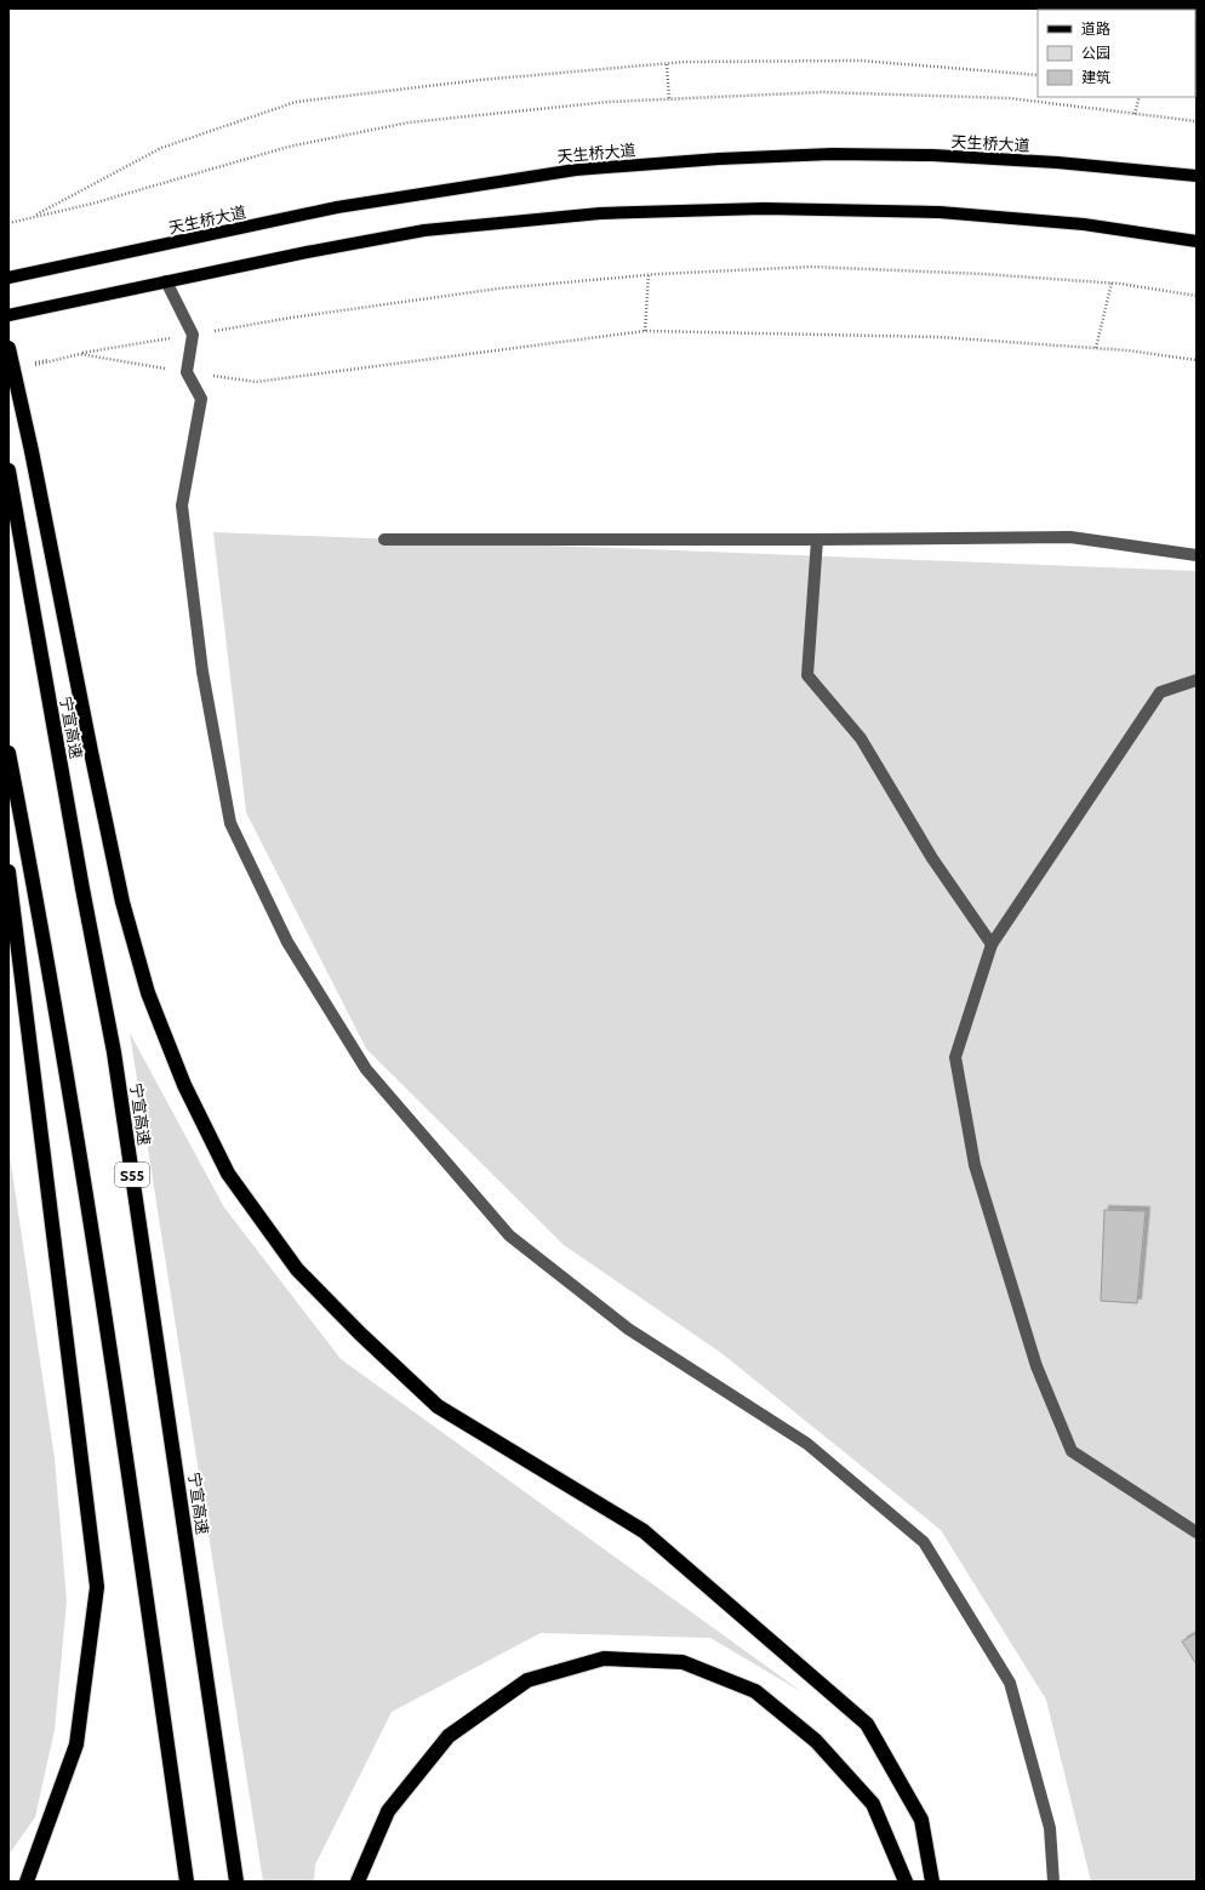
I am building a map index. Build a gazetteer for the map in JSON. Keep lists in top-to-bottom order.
{
  "streets": {
    "highway": ["宁宣高速", "S55"],
    "main road": ["天生桥大道"]
  },
  "legend": ["道路", "公园", "建筑"]
}
